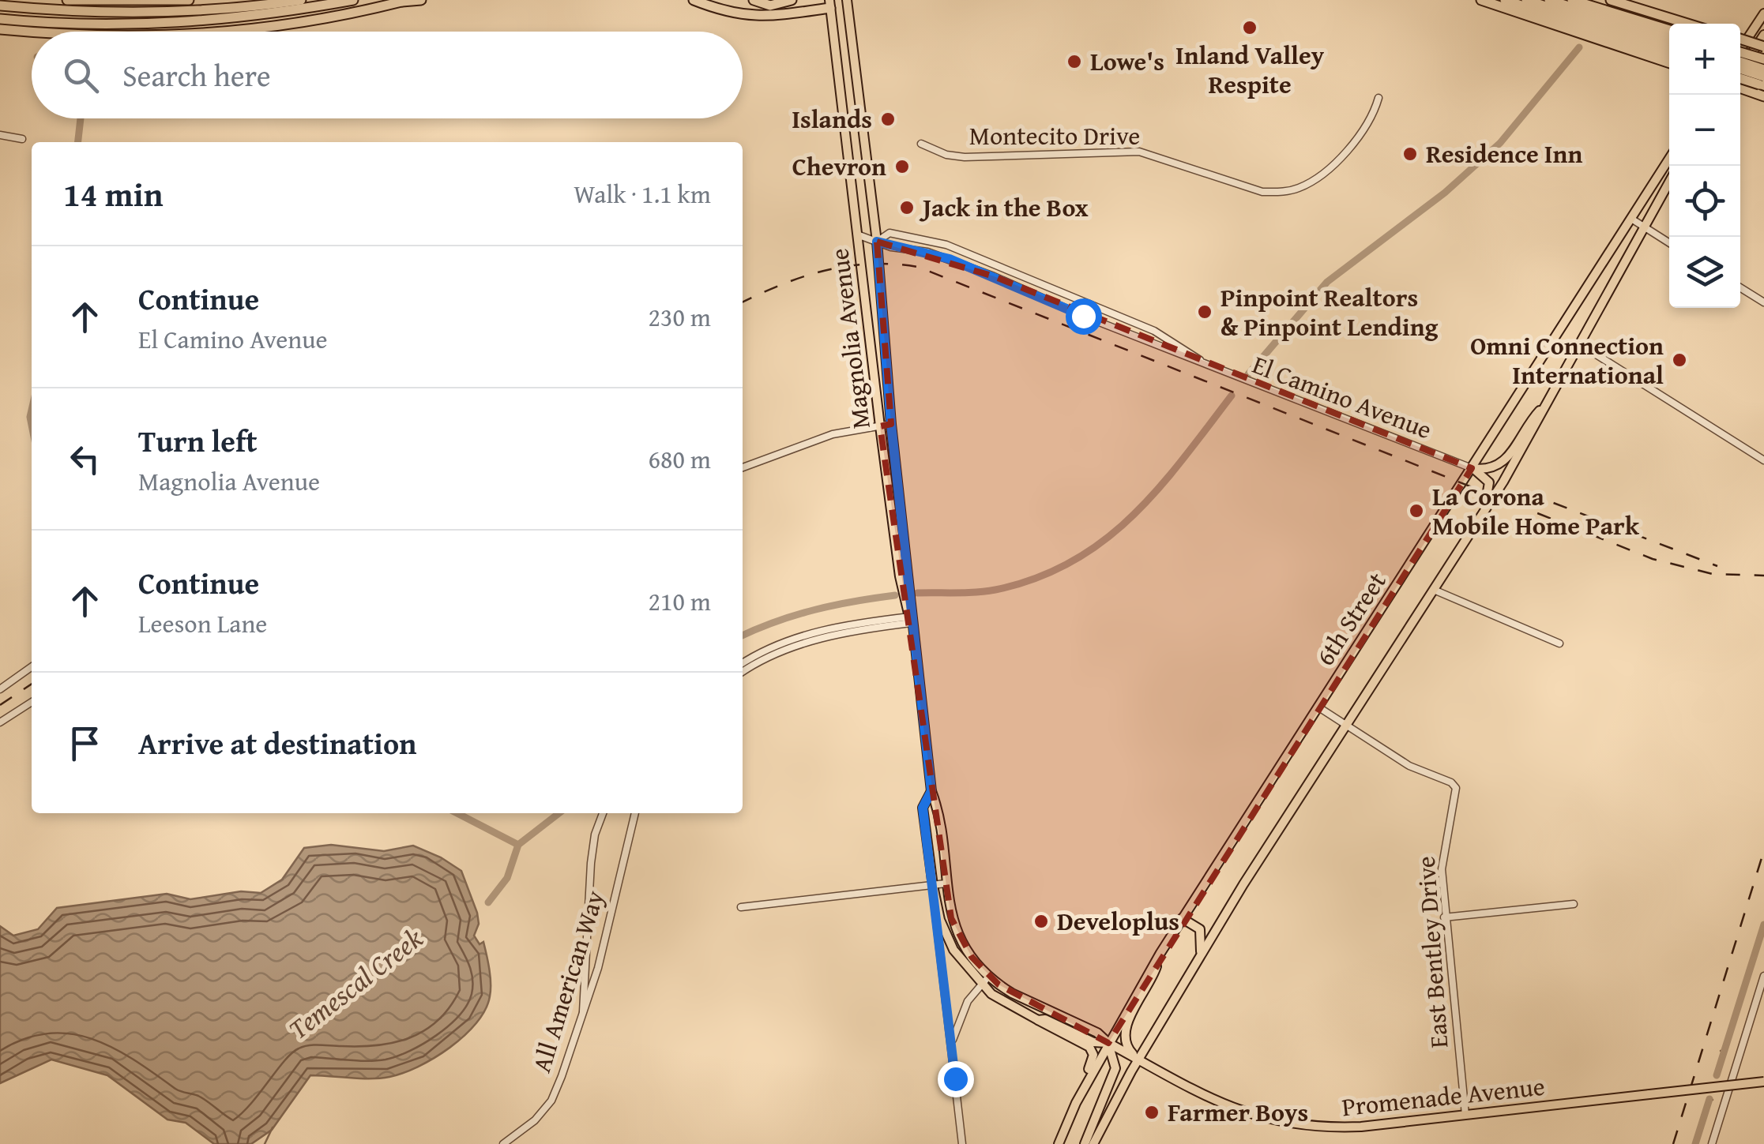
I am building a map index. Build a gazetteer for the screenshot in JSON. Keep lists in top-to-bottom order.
{
  "streets": {
    "main road": ["Magnolia Avenue", "6th Street", "Promenade Avenue"],
    "street": [
      "Montecito Drive",
      "El Camino Avenue",
      "East Bentley Drive",
      "All American Way"
    ]
  },
  "crossings": [
    ["Magnolia Avenue", "El Camino Avenue"],
    ["Magnolia Avenue", "6th Street"],
    ["Magnolia Avenue", "Promenade Avenue"],
    ["El Camino Avenue", "6th Street"],
    ["East Bentley Drive", "Promenade Avenue"]
  ],
  "water": ["Temescal Creek"],
  "places": [
    "Inland Valley Respite",
    "Lowe's",
    "Islands",
    "Residence Inn",
    "Chevron",
    "Jack in the Box",
    "Pinpoint Realtors & Pinpoint Lending",
    "Omni Connection International",
    "La Corona Mobile Home Park",
    "Developlus",
    "Farmer Boys"
  ],
  "page": {
    "map_buttons": ["+", "−"],
    "search": "Search here",
    "heading": ["14 min", "Walk · 1.1 km"],
    "list": [
      ["Continue", "El Camino Avenue", "230 m"],
      ["Turn left", "Magnolia Avenue", "680 m"],
      ["Continue", "Leeson Lane", "210 m"],
      "Arrive at destination"
    ]
  }
}
